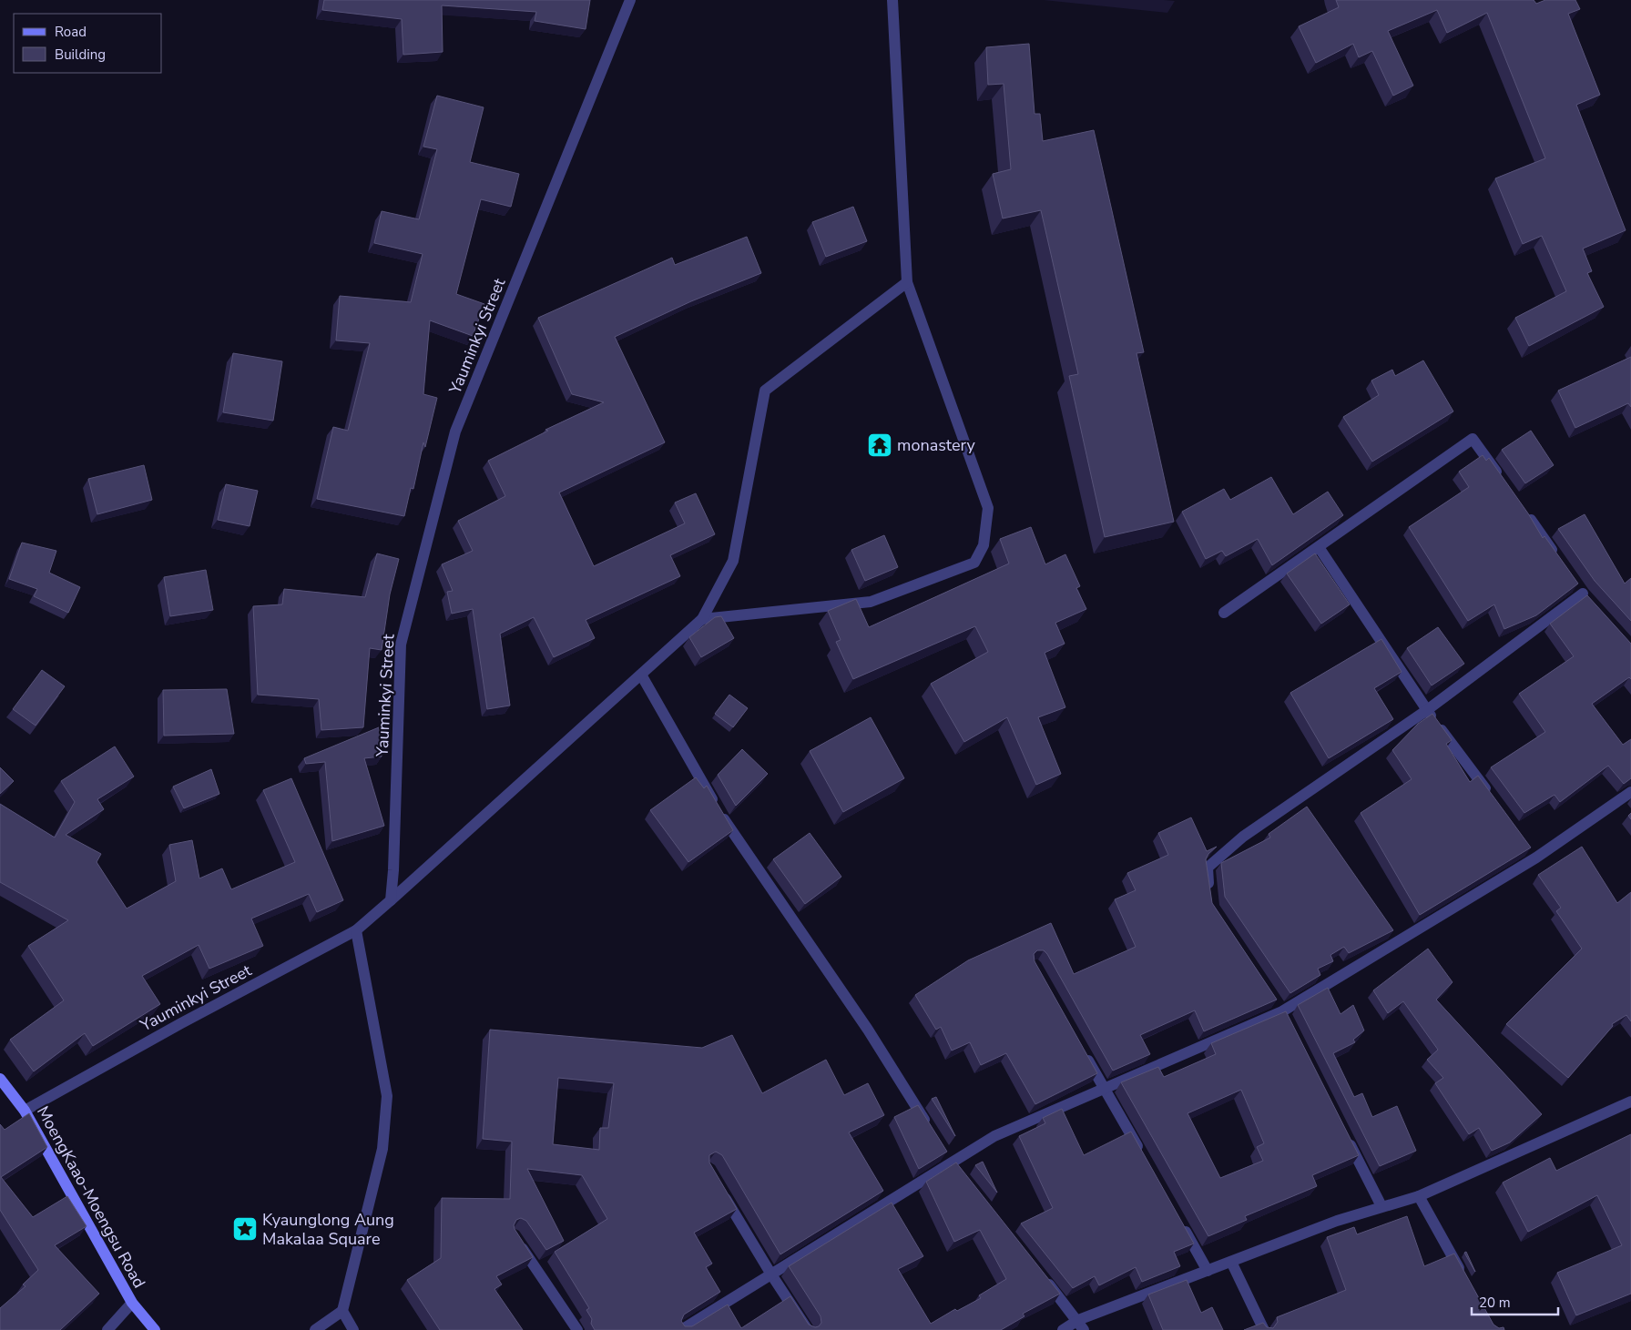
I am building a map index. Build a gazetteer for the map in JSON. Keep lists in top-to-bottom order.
{
  "streets": {
    "main road": ["MoengKaao-Moengsu Road"],
    "street": ["Yauminkyi Street"]
  },
  "crossings": [
    ["Yauminkyi Street", "MoengKaao-Moengsu Road"]
  ],
  "places": {
    "temple": ["monastery"],
    "place": ["Kyaunglong Aung Makalaa Square"]
  },
  "legend": ["Road", "Building"],
  "scale_bar": "20 m"
}
